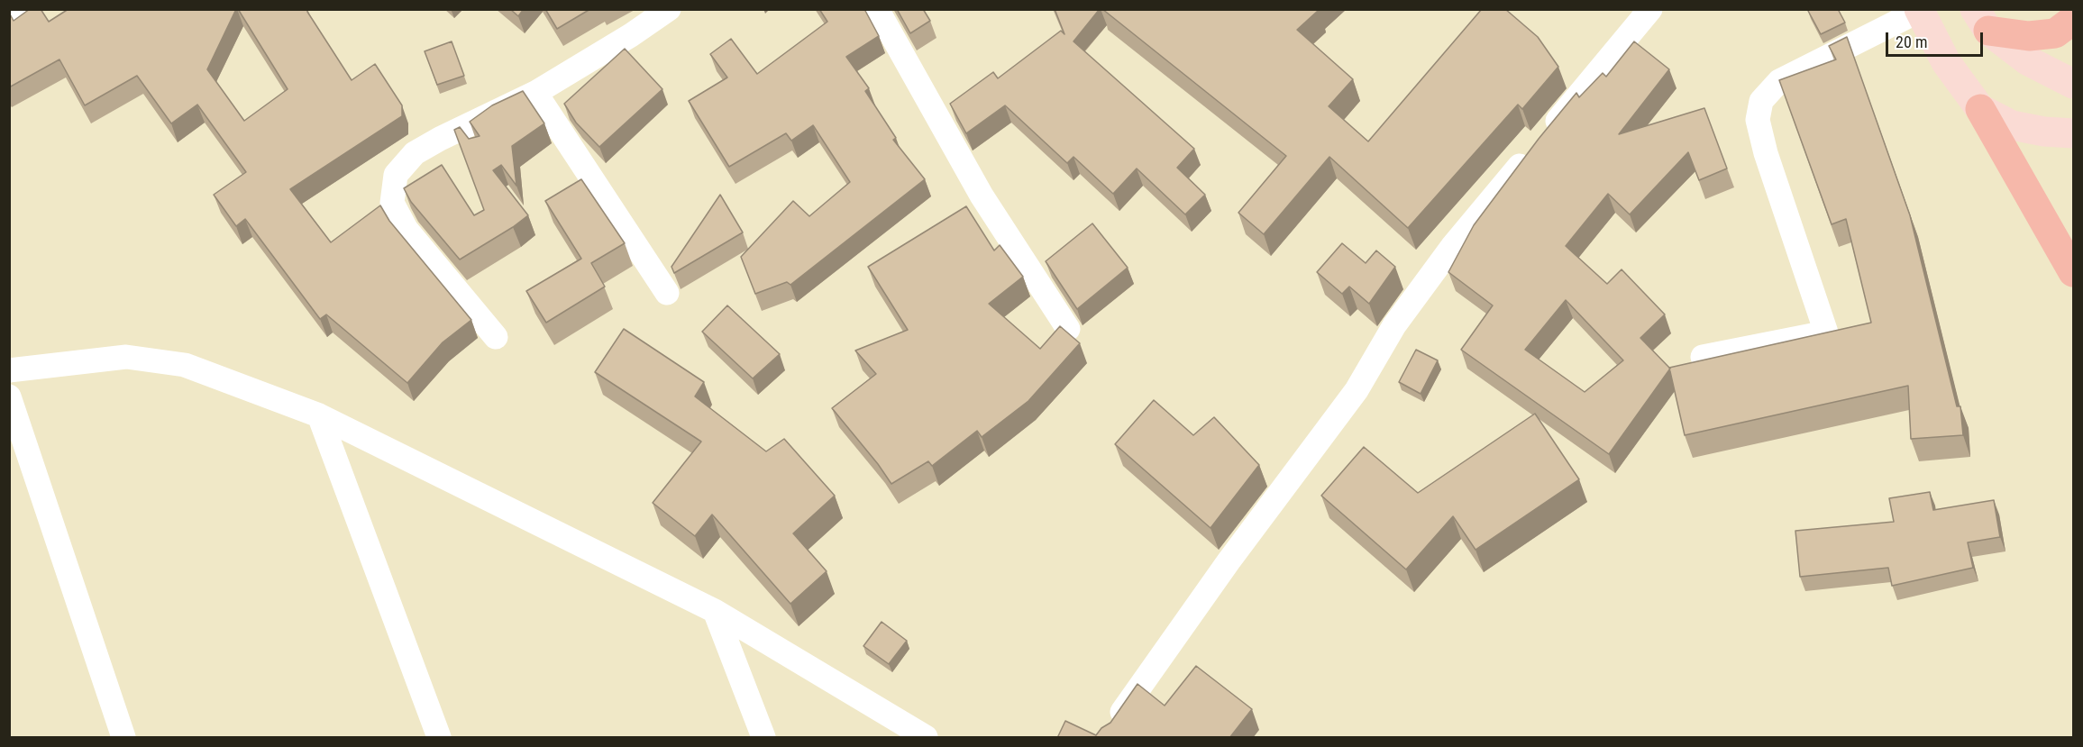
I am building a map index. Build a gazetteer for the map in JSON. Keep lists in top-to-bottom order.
{
  "scale_bar": "20 m"
}
